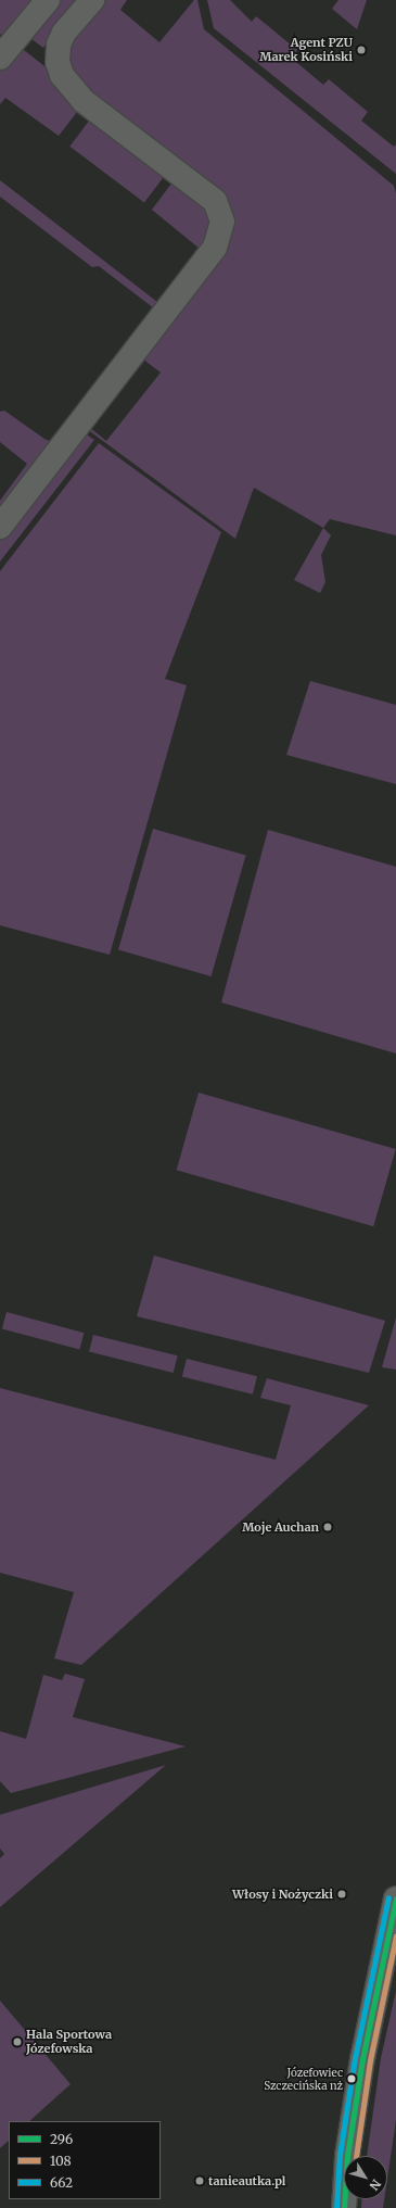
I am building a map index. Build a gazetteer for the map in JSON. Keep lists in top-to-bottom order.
{
  "places": [
    "Agent PZU Marek Kosiński",
    "Moje Auchan",
    "Włosy i Nożyczki",
    "Hala Sportowa Józefowska",
    "Józefowiec Szczecińska nż",
    "tanieautka.pl"
  ],
  "lines": ["transit line 662", "transit line 296", "transit line 108"],
  "legend": ["296", "108", "662"],
  "north": "bottom right"
}
